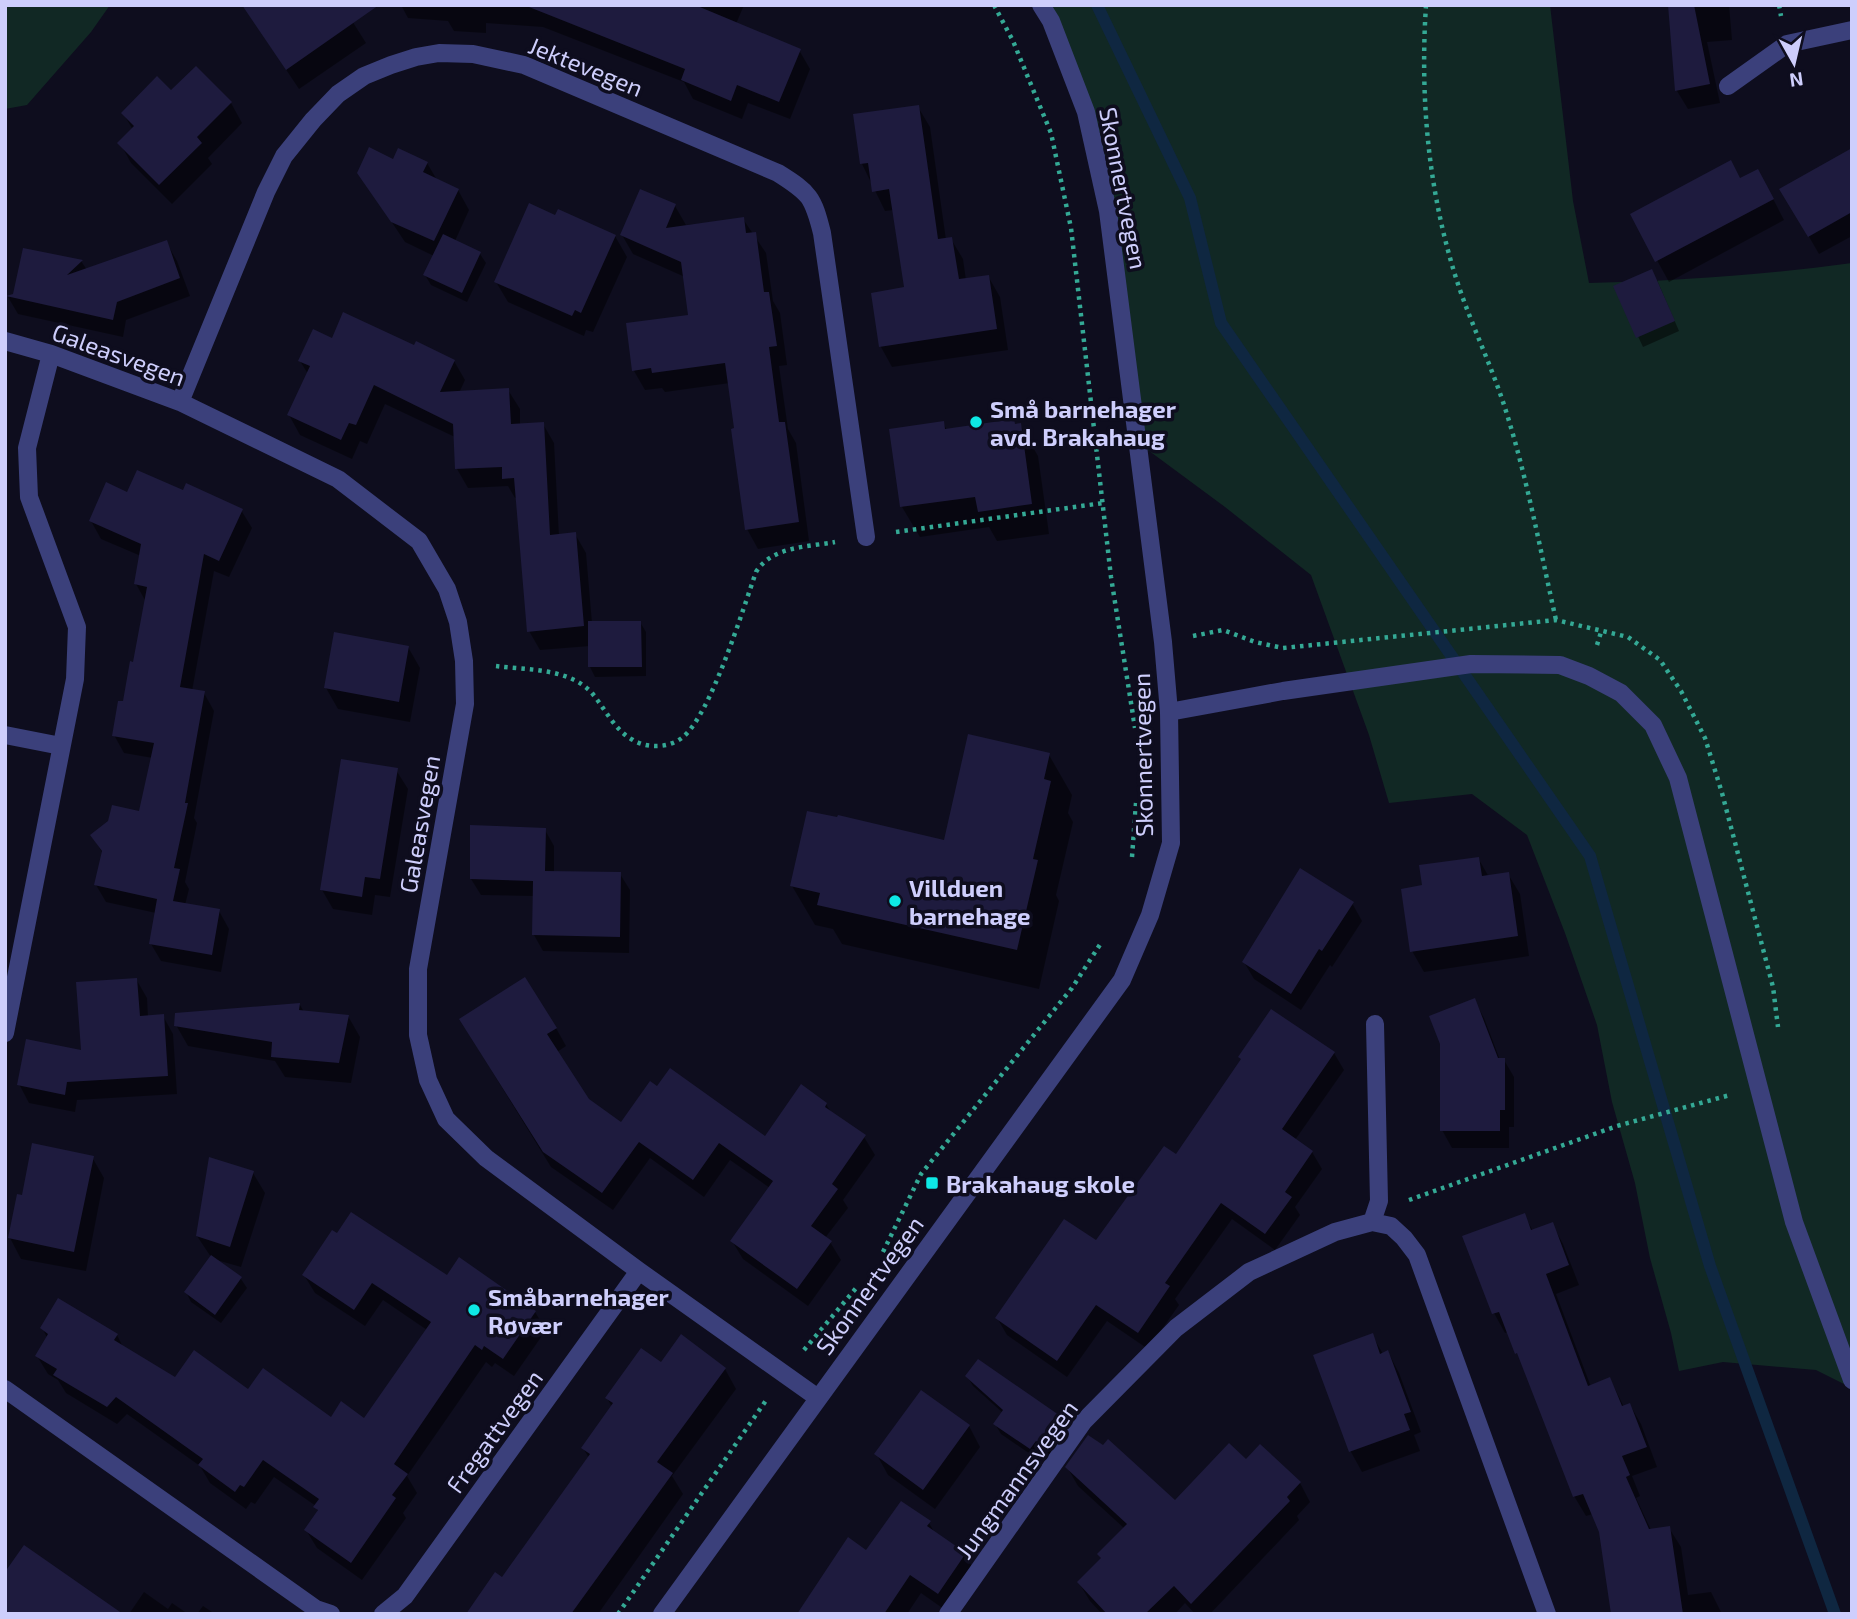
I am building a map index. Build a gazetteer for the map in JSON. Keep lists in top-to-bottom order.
{
  "streets": {
    "street": [
      "Jektevegen",
      "Skonnertvegen",
      "Galeasvegen",
      "Fregattvegen",
      "Jungmannsvegen"
    ]
  },
  "crossings": [
    ["Jektevegen", "Galeasvegen"],
    ["Skonnertvegen", "Galeasvegen"],
    ["Galeasvegen", "Fregattvegen"]
  ],
  "places": {
    "other": ["Små barnehager avd. Brakahaug", "Villduen barnehage", "Småbarnehager Røvær"],
    "transit": ["Brakahaug skole"]
  },
  "north": "bottom"
}
